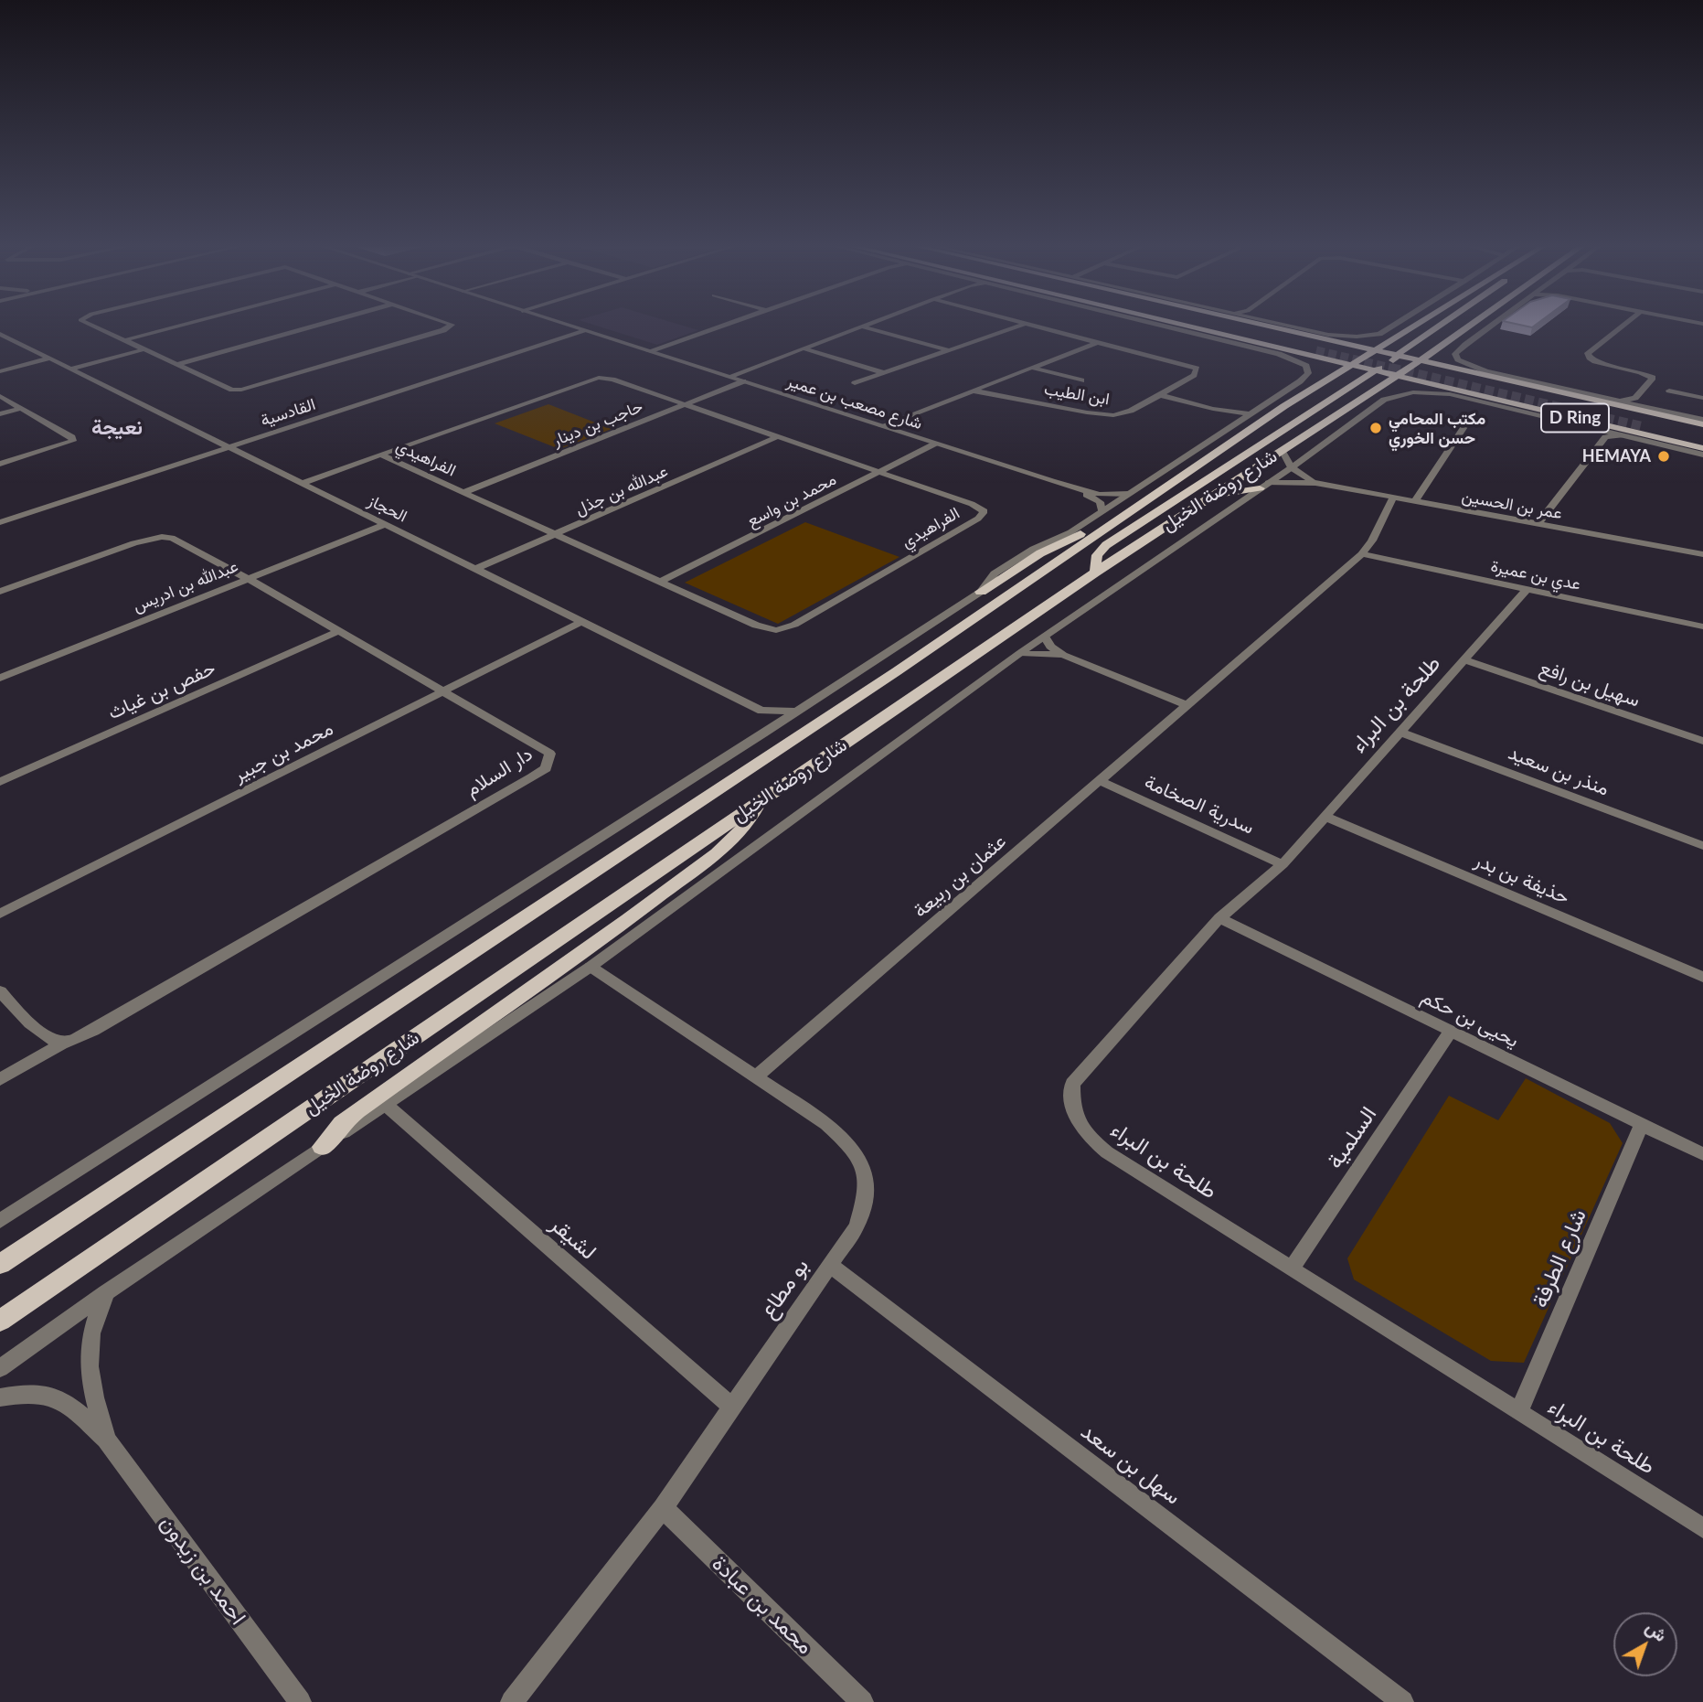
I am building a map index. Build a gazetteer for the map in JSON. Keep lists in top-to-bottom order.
{
  "streets": {
    "main road": ["D Ring", "شارع روضة الخيل"],
    "street": [
      "ابن الطيب",
      "شارع مصعب بن عمير",
      "القادسية",
      "حاجب بن دينار",
      "الفراهيدي",
      "عبدالله بن جذل",
      "محمد بن واسع",
      "عمر بن الحسين",
      "الحجاز",
      "عدي بن عميرة",
      "عبدالله بن ادريس",
      "سهيل بن رافع",
      "حفص بن غياث",
      "طلحة بن البراء",
      "محمد بن جبير",
      "منذر بن سعيد",
      "دار السلام",
      "سدرية الصخامة",
      "عثمان بن ربيعة",
      "حذيفة بن بدر",
      "يحيى بن حكم",
      "السلمية",
      "لشيقر",
      "شارع الطرفة",
      "بو مطاع",
      "سهل بن سعد",
      "احمد بن زيدون",
      "محمد بن عبادة"
    ]
  },
  "crossings": [
    ["شارع مصعب بن عمير", "القادسية"],
    ["شارع مصعب بن عمير", "حاجب بن دينار"],
    ["شارع مصعب بن عمير", "شارع روضة الخيل"],
    ["شارع مصعب بن عمير", "محمد بن واسع"],
    ["القادسية", "الحجاز"],
    ["D Ring", "شارع روضة الخيل"],
    ["حاجب بن دينار", "الفراهيدي"],
    ["الفراهيدي", "عبدالله بن جذل"],
    ["الفراهيدي", "محمد بن واسع"],
    ["الفراهيدي", "الحجاز"],
    ["عبدالله بن جذل", "الحجاز"],
    ["شارع روضة الخيل", "عمر بن الحسين"],
    ["شارع روضة الخيل", "الحجاز"],
    ["شارع روضة الخيل", "لشيقر"],
    ["شارع روضة الخيل", "بو مطاع"],
    ["شارع روضة الخيل", "احمد بن زيدون"],
    ["عمر بن الحسين", "عثمان بن ربيعة"],
    ["الحجاز", "عبدالله بن ادريس"],
    ["الحجاز", "محمد بن جبير"],
    ["عدي بن عميرة", "طلحة بن البراء"],
    ["عدي بن عميرة", "عثمان بن ربيعة"],
    ["عبدالله بن ادريس", "دار السلام"],
    ["سهيل بن رافع", "طلحة بن البراء"],
    ["حفص بن غياث", "دار السلام"],
    ["طلحة بن البراء", "منذر بن سعيد"],
    ["طلحة بن البراء", "سدرية الصخامة"],
    ["طلحة بن البراء", "حذيفة بن بدر"],
    ["طلحة بن البراء", "يحيى بن حكم"],
    ["طلحة بن البراء", "السلمية"],
    ["طلحة بن البراء", "شارع الطرفة"],
    ["محمد بن جبير", "دار السلام"],
    ["سدرية الصخامة", "عثمان بن ربيعة"],
    ["عثمان بن ربيعة", "بو مطاع"],
    ["يحيى بن حكم", "السلمية"],
    ["يحيى بن حكم", "شارع الطرفة"],
    ["لشيقر", "بو مطاع"],
    ["بو مطاع", "سهل بن سعد"],
    ["بو مطاع", "محمد بن عبادة"]
  ],
  "districts": ["نعيجة"],
  "places": ["مكتب المحامي حسن الخوري", "HEMAYA"],
  "north": "top right"
}
